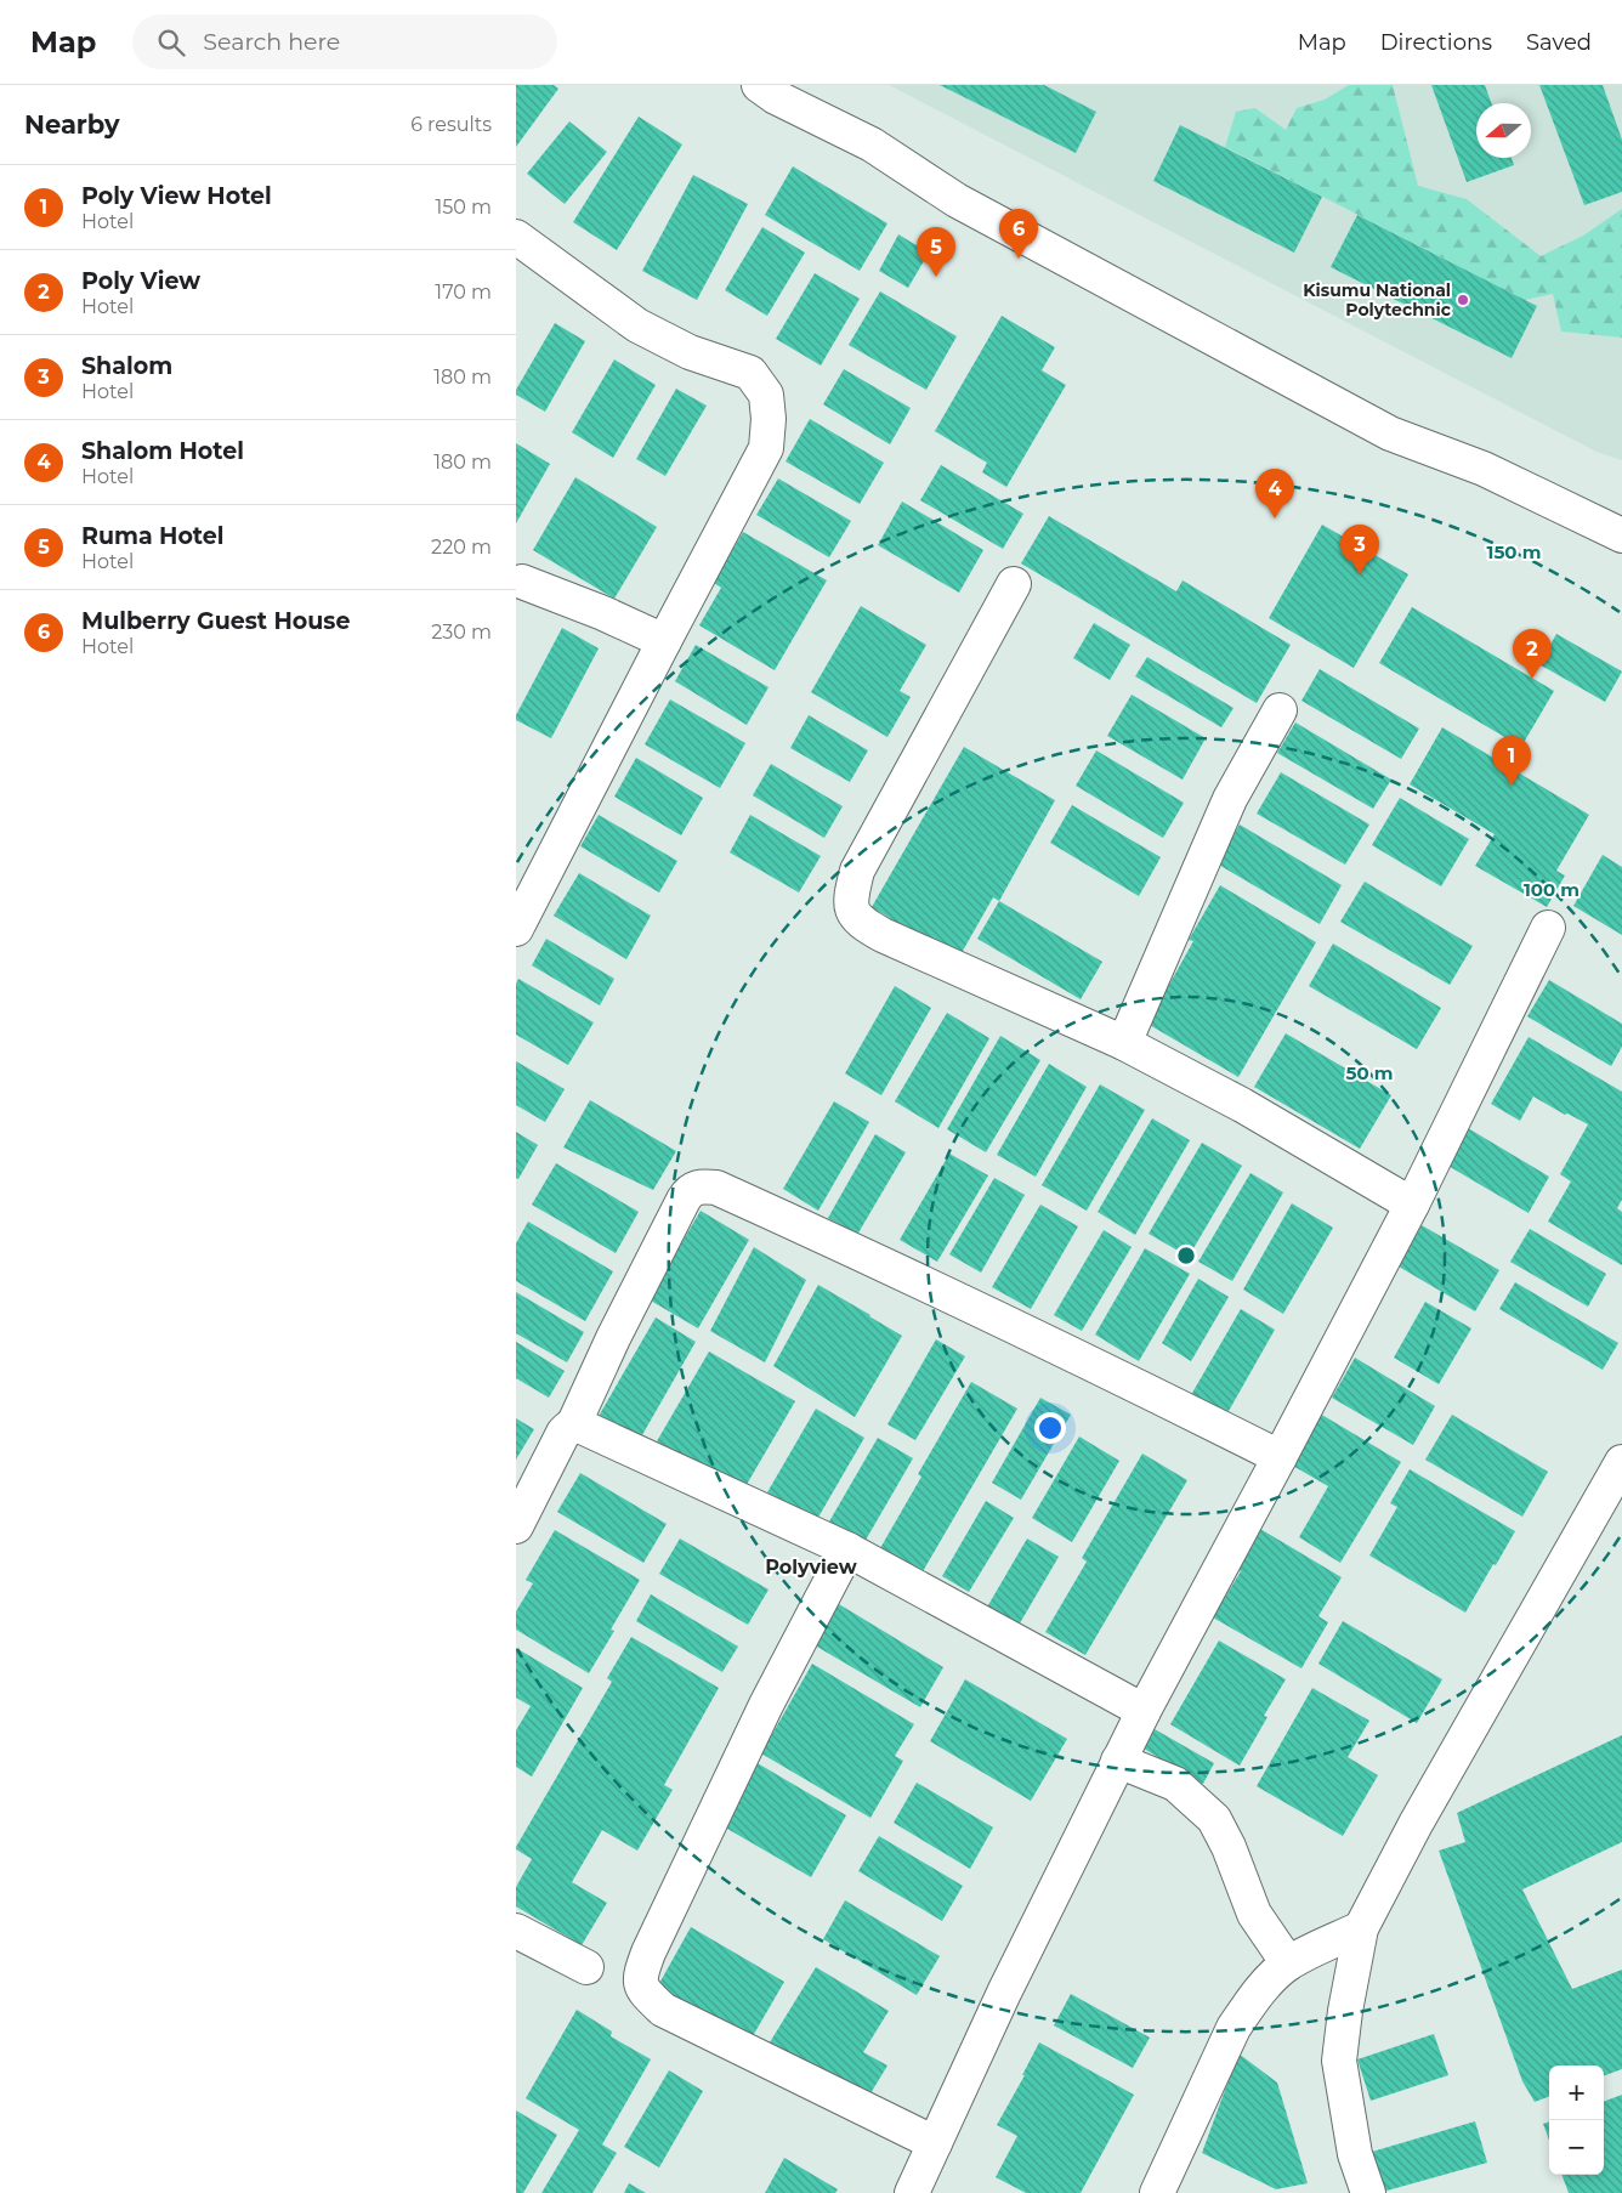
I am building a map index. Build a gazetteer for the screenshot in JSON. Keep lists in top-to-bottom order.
{
  "districts": ["Polyview"],
  "places": ["Kisumu National Polytechnic"],
  "north": "left",
  "page": {
    "header": "Map",
    "search": "Search here",
    "nav": ["Map", "Directions", "Saved"],
    "heading": ["Nearby", "6 results"],
    "list": [
      {
        "mark": "1",
        "name": "Poly View Hotel",
        "note": "Hotel",
        "value": "150 m"
      },
      {
        "mark": "2",
        "name": "Poly View",
        "note": "Hotel",
        "value": "170 m"
      },
      {
        "mark": "3",
        "name": "Shalom",
        "note": "Hotel",
        "value": "180 m"
      },
      {
        "mark": "4",
        "name": "Shalom Hotel",
        "note": "Hotel",
        "value": "180 m"
      },
      {
        "mark": "5",
        "name": "Ruma Hotel",
        "note": "Hotel",
        "value": "220 m"
      },
      {
        "mark": "6",
        "name": "Mulberry Guest House",
        "note": "Hotel",
        "value": "230 m"
      }
    ],
    "pins": [
      "6",
      "5",
      "4",
      "3",
      "2",
      "1"
    ],
    "map_buttons": ["+", "−"]
  },
  "rings": ["150 m", "100 m", "50 m"]
}
